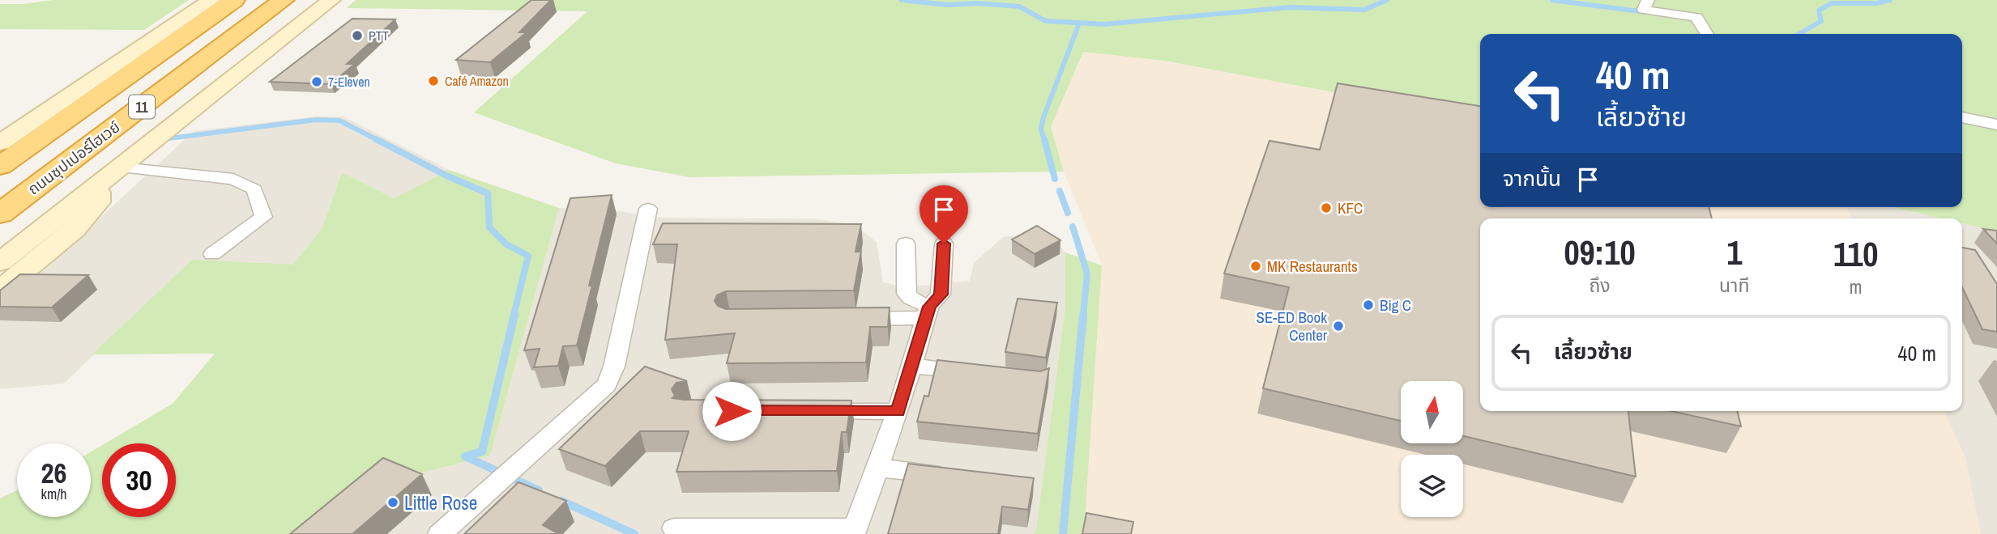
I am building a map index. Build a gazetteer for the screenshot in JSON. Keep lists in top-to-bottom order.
{
  "streets": {
    "highway": ["11", "ถนนซุปเปอร์ไฮเวย์"]
  },
  "places": [
    "PTT",
    "Café Amazon",
    "7-Eleven",
    "KFC",
    "MK Restaurants",
    "Big C",
    "SE-ED Book Center",
    "Little Rose"
  ],
  "north": "top",
  "page": {
    "turn": ["40 m", "เลี้ยวซ้าย"],
    "then": "จากนั้น",
    "eta": [
      "09:10",
      "ถึง",
      "1",
      "นาที",
      "110",
      "m"
    ],
    "list": [
      {
        "name": "เลี้ยวซ้าย",
        "value": "40 m"
      }
    ],
    "speed": "26 km/h",
    "limit": "30"
  }
}
